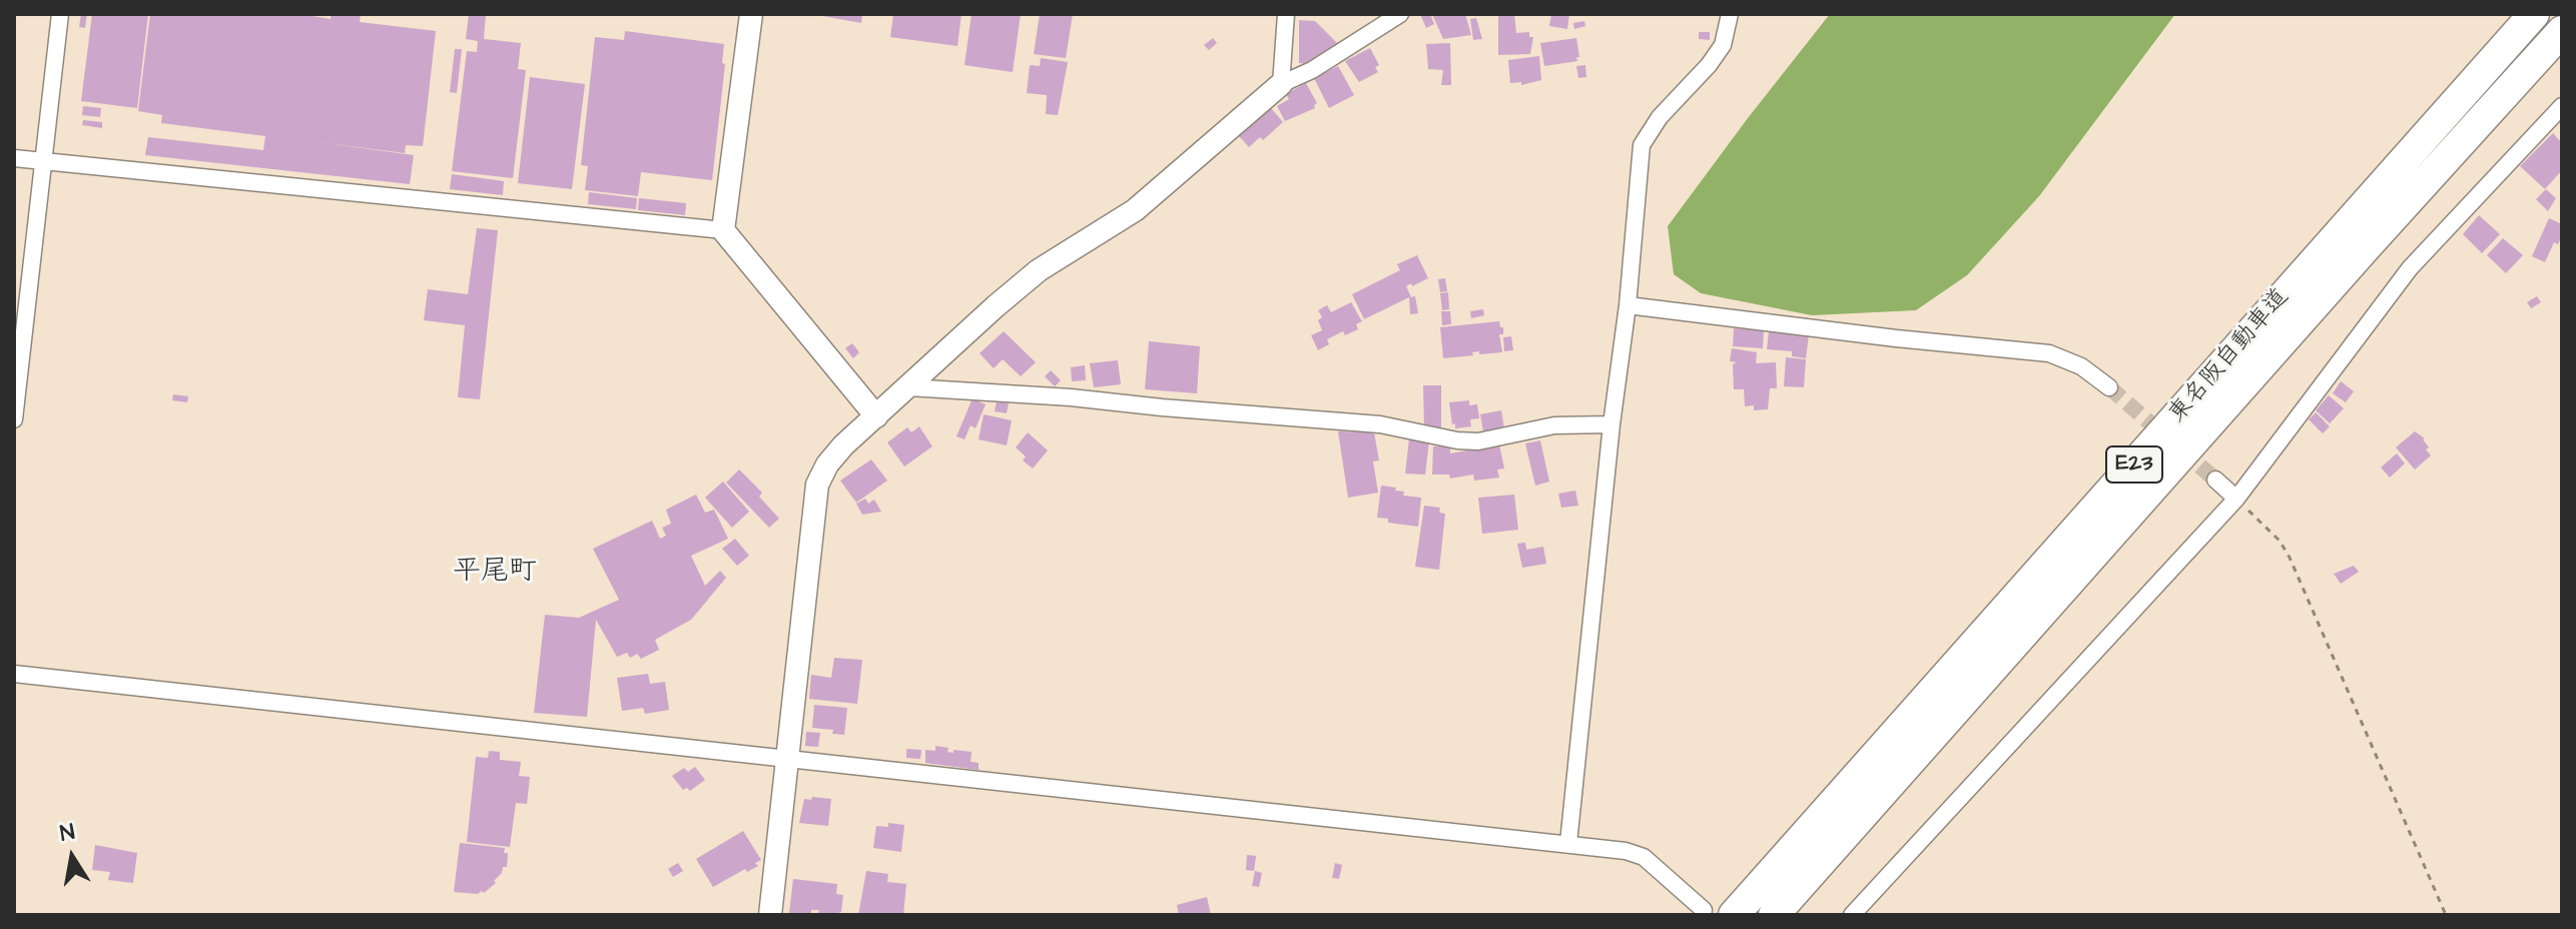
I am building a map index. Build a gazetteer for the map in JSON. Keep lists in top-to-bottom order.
{
  "streets": {
    "highway": ["東名阪自動車道", "E23"]
  },
  "districts": ["平尾町"],
  "north": "top"
}
